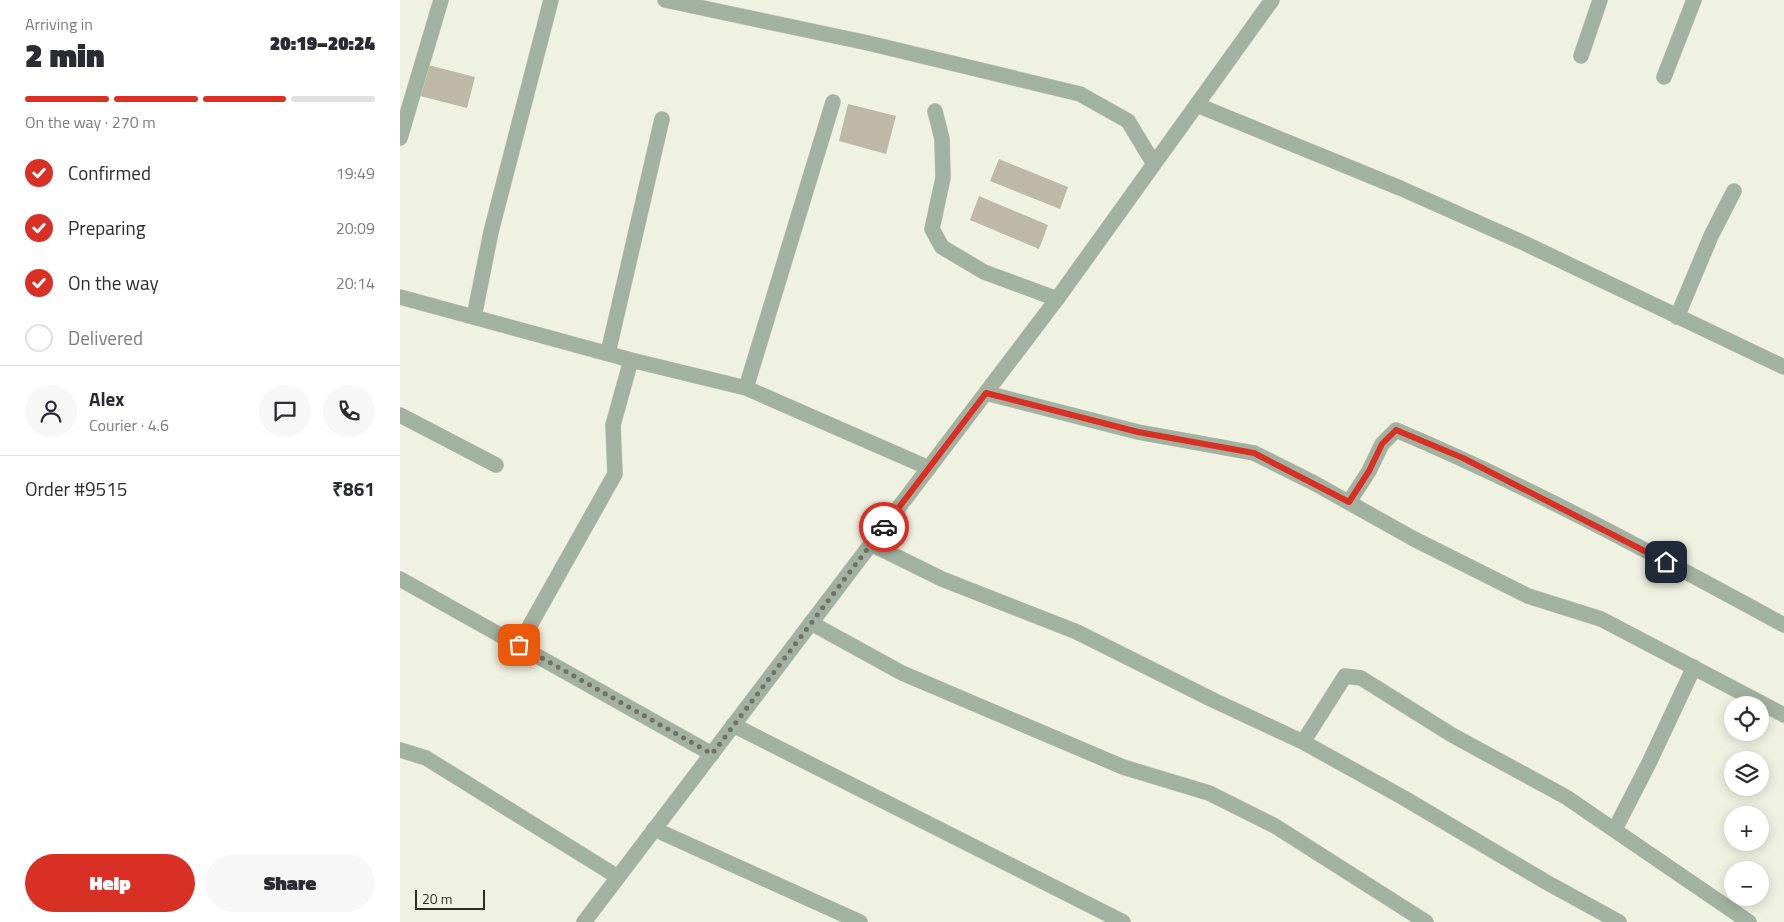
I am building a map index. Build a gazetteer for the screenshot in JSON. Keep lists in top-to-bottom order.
{
  "scale_bar": "20 m",
  "page": {
    "heading": ["2 min", "Arriving in", "20:19–20:24"],
    "panel": [
      "Alex",
      "Courier · 4.6",
      "Order #9515",
      "₹861"
    ],
    "bar": "On the way · 270 m",
    "list": [
      ["Confirmed", "19:49"],
      ["Preparing", "20:09"],
      ["On the way", "20:14"],
      "Delivered"
    ],
    "map_buttons": ["+", "−"],
    "buttons": ["Help", "Share"],
    "scale": "20 m"
  }
}
